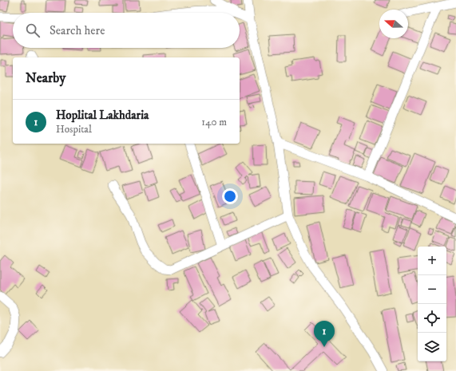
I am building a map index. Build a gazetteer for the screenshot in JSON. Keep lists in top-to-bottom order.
{
  "north": "left",
  "page": {
    "search": "Search here",
    "heading": "Nearby",
    "list": [
      {
        "mark": "1",
        "name": "Hoplital Lakhdaria",
        "note": "Hospital",
        "value": "140 m"
      }
    ],
    "map_buttons": ["+", "−"],
    "pins": "1"
  }
}
